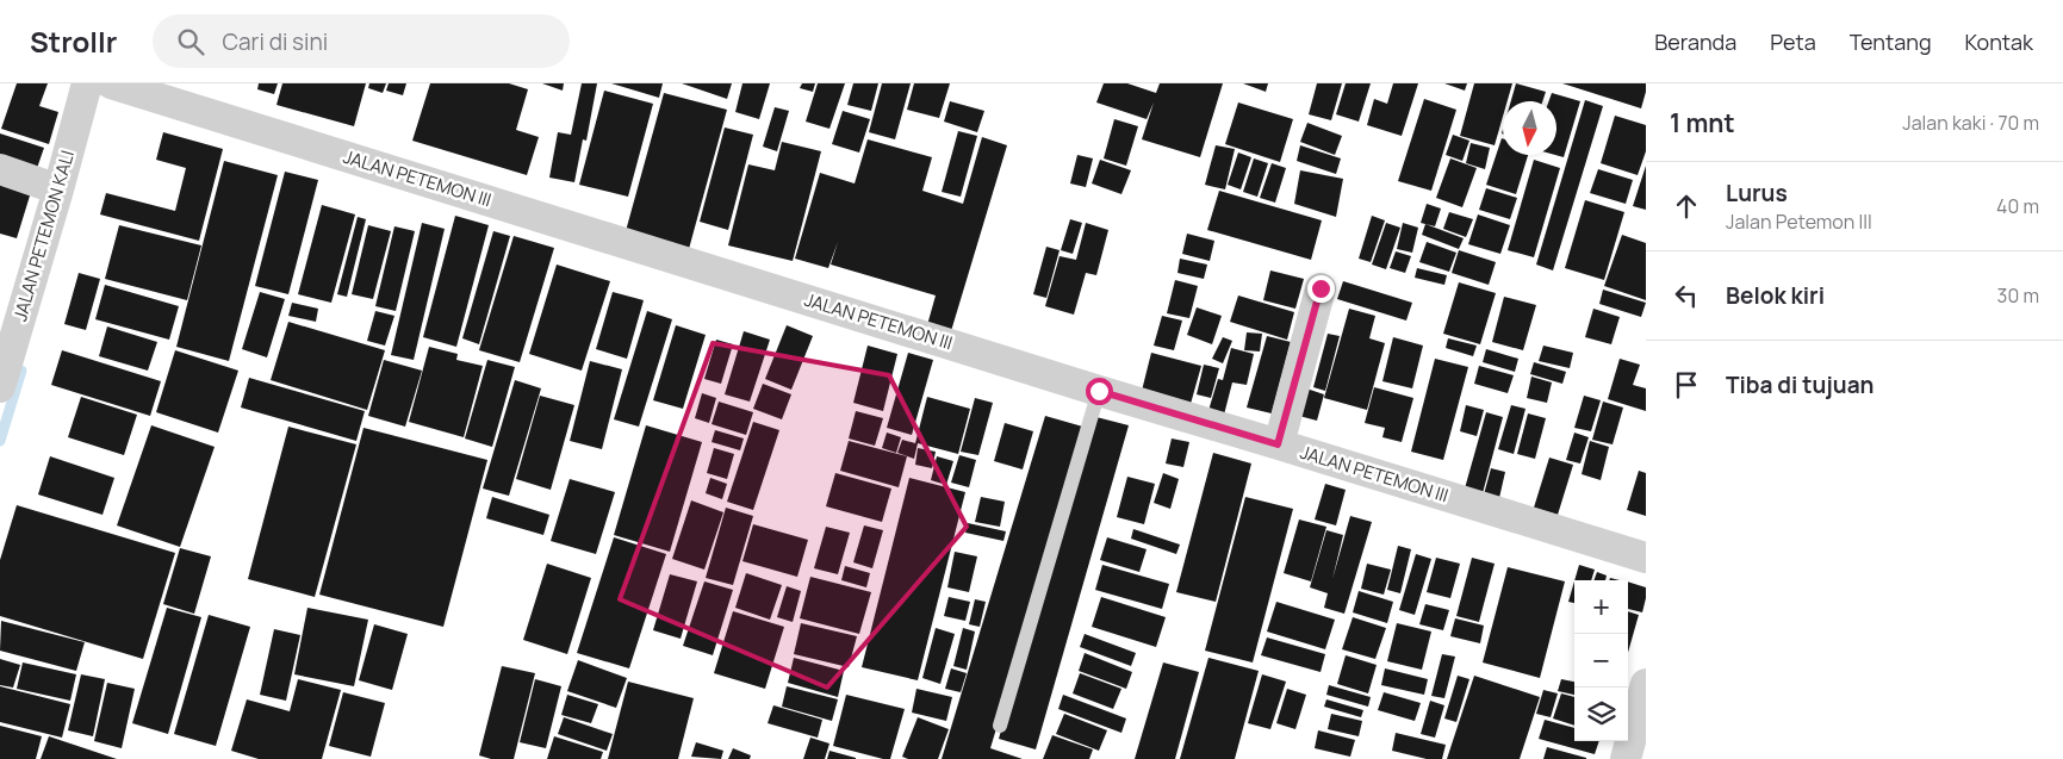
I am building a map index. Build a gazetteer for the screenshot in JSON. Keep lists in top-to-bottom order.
{
  "streets": {
    "street": ["JALAN PETEMON III", "JALAN PETEMON KALI"]
  },
  "crossings": [
    ["JALAN PETEMON III", "JALAN PETEMON KALI"]
  ],
  "north": "bottom",
  "page": {
    "header": "Strollr",
    "search": "Cari di sini",
    "nav": [
      "Beranda",
      "Peta",
      "Tentang",
      "Kontak"
    ],
    "heading": ["1 mnt", "Jalan kaki · 70 m"],
    "list": [
      ["Lurus", "Jalan Petemon III", "40 m"],
      ["Belok kiri", "30 m"],
      "Tiba di tujuan"
    ],
    "map_buttons": ["+", "−"]
  }
}
